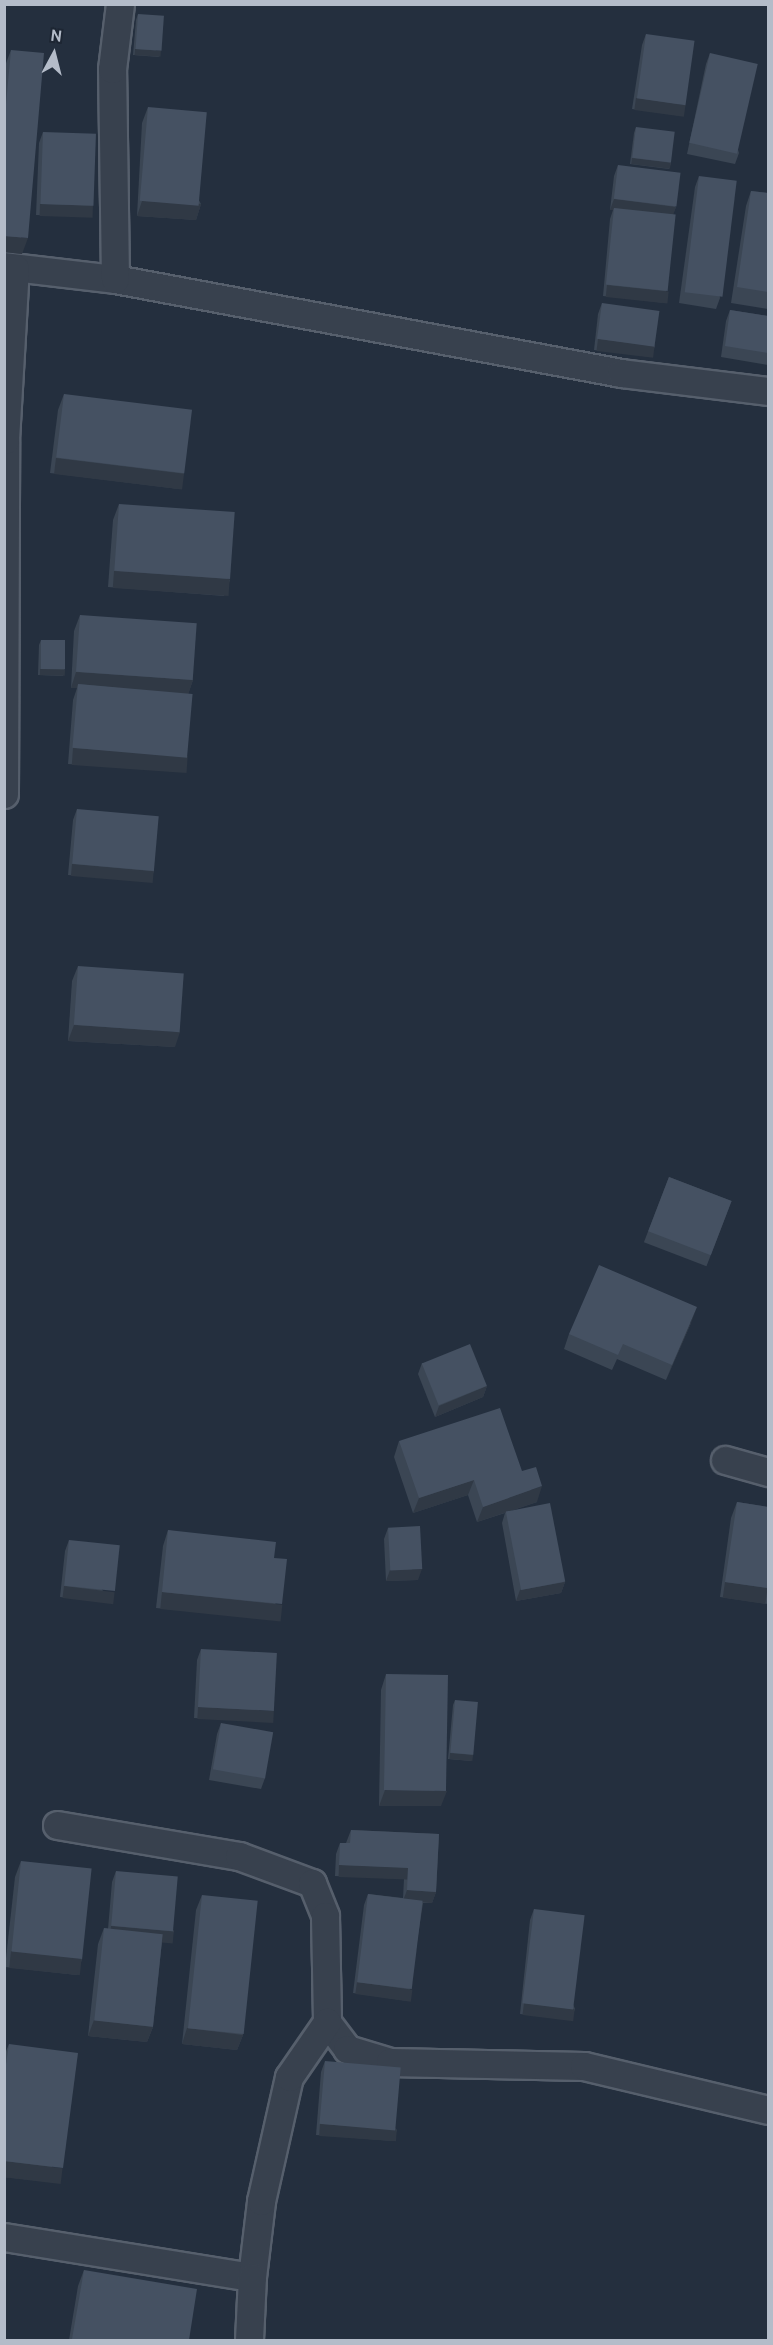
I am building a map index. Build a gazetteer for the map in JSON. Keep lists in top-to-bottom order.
{
  "north": "top"
}
